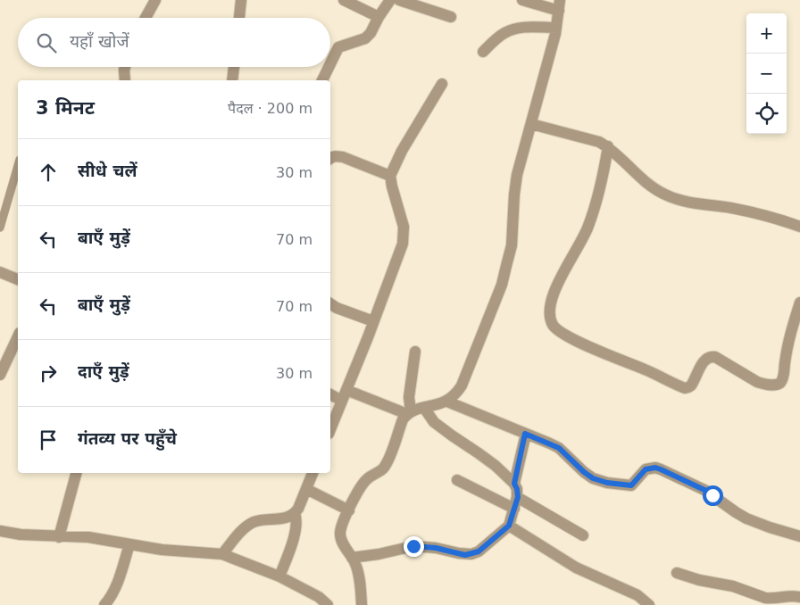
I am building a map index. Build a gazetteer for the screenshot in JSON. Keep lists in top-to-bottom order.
{
  "page": {
    "map_buttons": ["+", "−"],
    "search": "यहाँ खोजें",
    "heading": ["3 मिनट", "पैदल · 200 m"],
    "list": [
      ["सीधे चलें", "30 m"],
      ["बाएँ मुड़ें", "70 m"],
      ["बाएँ मुड़ें", "70 m"],
      ["दाएँ मुड़ें", "30 m"],
      "गंतव्य पर पहुँचे"
    ]
  }
}
